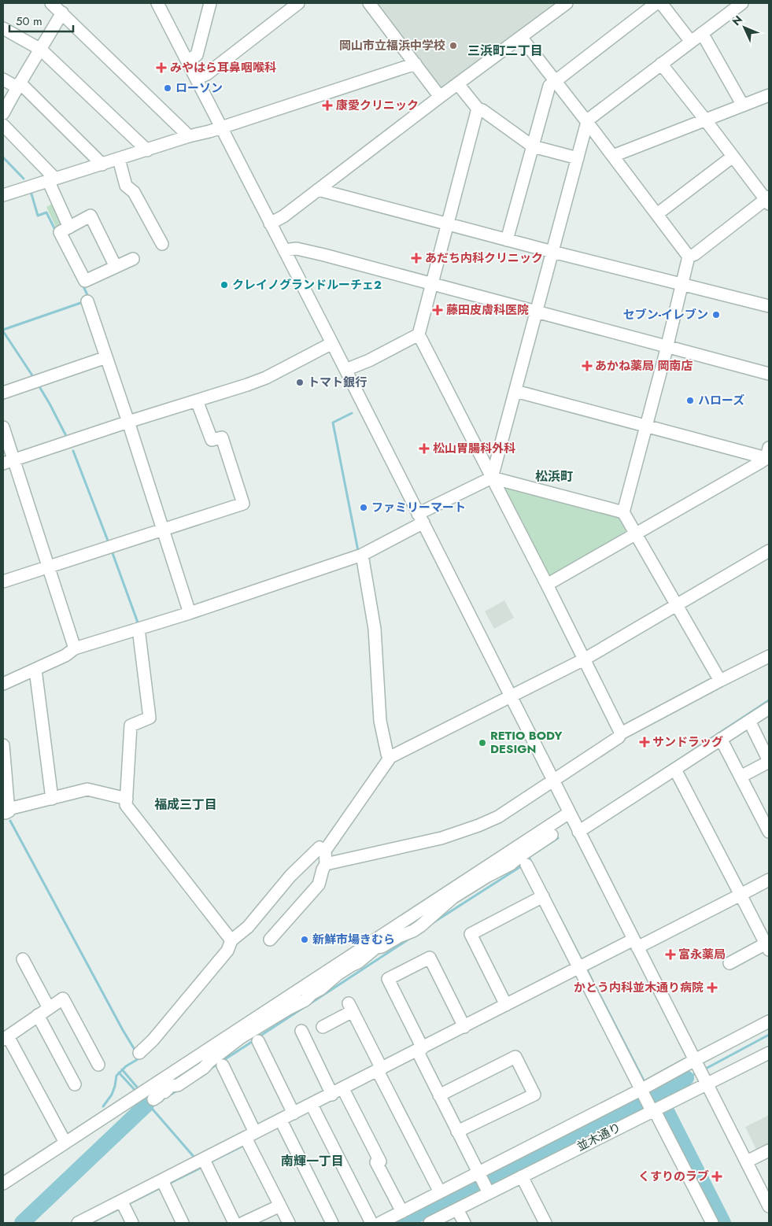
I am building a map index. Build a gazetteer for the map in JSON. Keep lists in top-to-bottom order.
{
  "streets": {
    "street": ["並木通り"]
  },
  "districts": [
    "三浜町二丁目",
    "松浜町",
    "福成三丁目",
    "南輝一丁目"
  ],
  "places": {
    "other": [
      "岡山市立福浜中学校",
      "ローソン",
      "クレイノグランドルーチェ2",
      "セブン-イレブン",
      "トマト銀行",
      "ハローズ",
      "ファミリーマート",
      "RETIO BODY DESIGN",
      "新鮮市場きむら"
    ],
    "health": [
      "みやはら耳鼻咽喉科",
      "康愛クリニック",
      "あだち内科クリニック",
      "藤田皮膚科医院",
      "あかね薬局 岡南店",
      "松山胃腸科外科",
      "サンドラッグ",
      "富永薬局",
      "かとう内科並木通り病院",
      "くすりのラブ"
    ]
  },
  "scale_bar": "50 m",
  "north": "top left"
}
